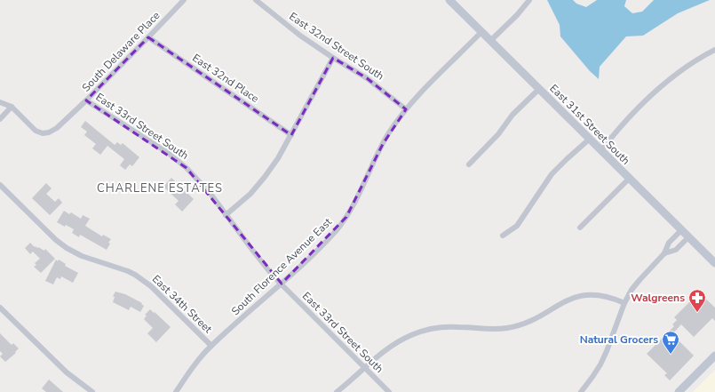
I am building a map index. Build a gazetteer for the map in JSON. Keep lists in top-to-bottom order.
{
  "streets": {
    "main road": ["East 31st Street South"],
    "street": [
      "East 32nd Street South",
      "South Delaware Place",
      "East 32nd Place",
      "East 33rd Street South",
      "South Florence Avenue East",
      "East 34th Street"
    ]
  },
  "crossings": [
    ["East 32nd Street South", "South Florence Avenue East"],
    ["South Delaware Place", "East 32nd Place"],
    ["South Delaware Place", "East 33rd Street South"],
    ["East 31st Street South", "South Florence Avenue East"],
    ["East 33rd Street South", "South Florence Avenue East"],
    ["South Florence Avenue East", "East 34th Street"]
  ],
  "districts": ["CHARLENE ESTATES"],
  "places": {
    "pharmacy": ["Walgreens"],
    "supermarket": ["Natural Grocers"]
  }
}
